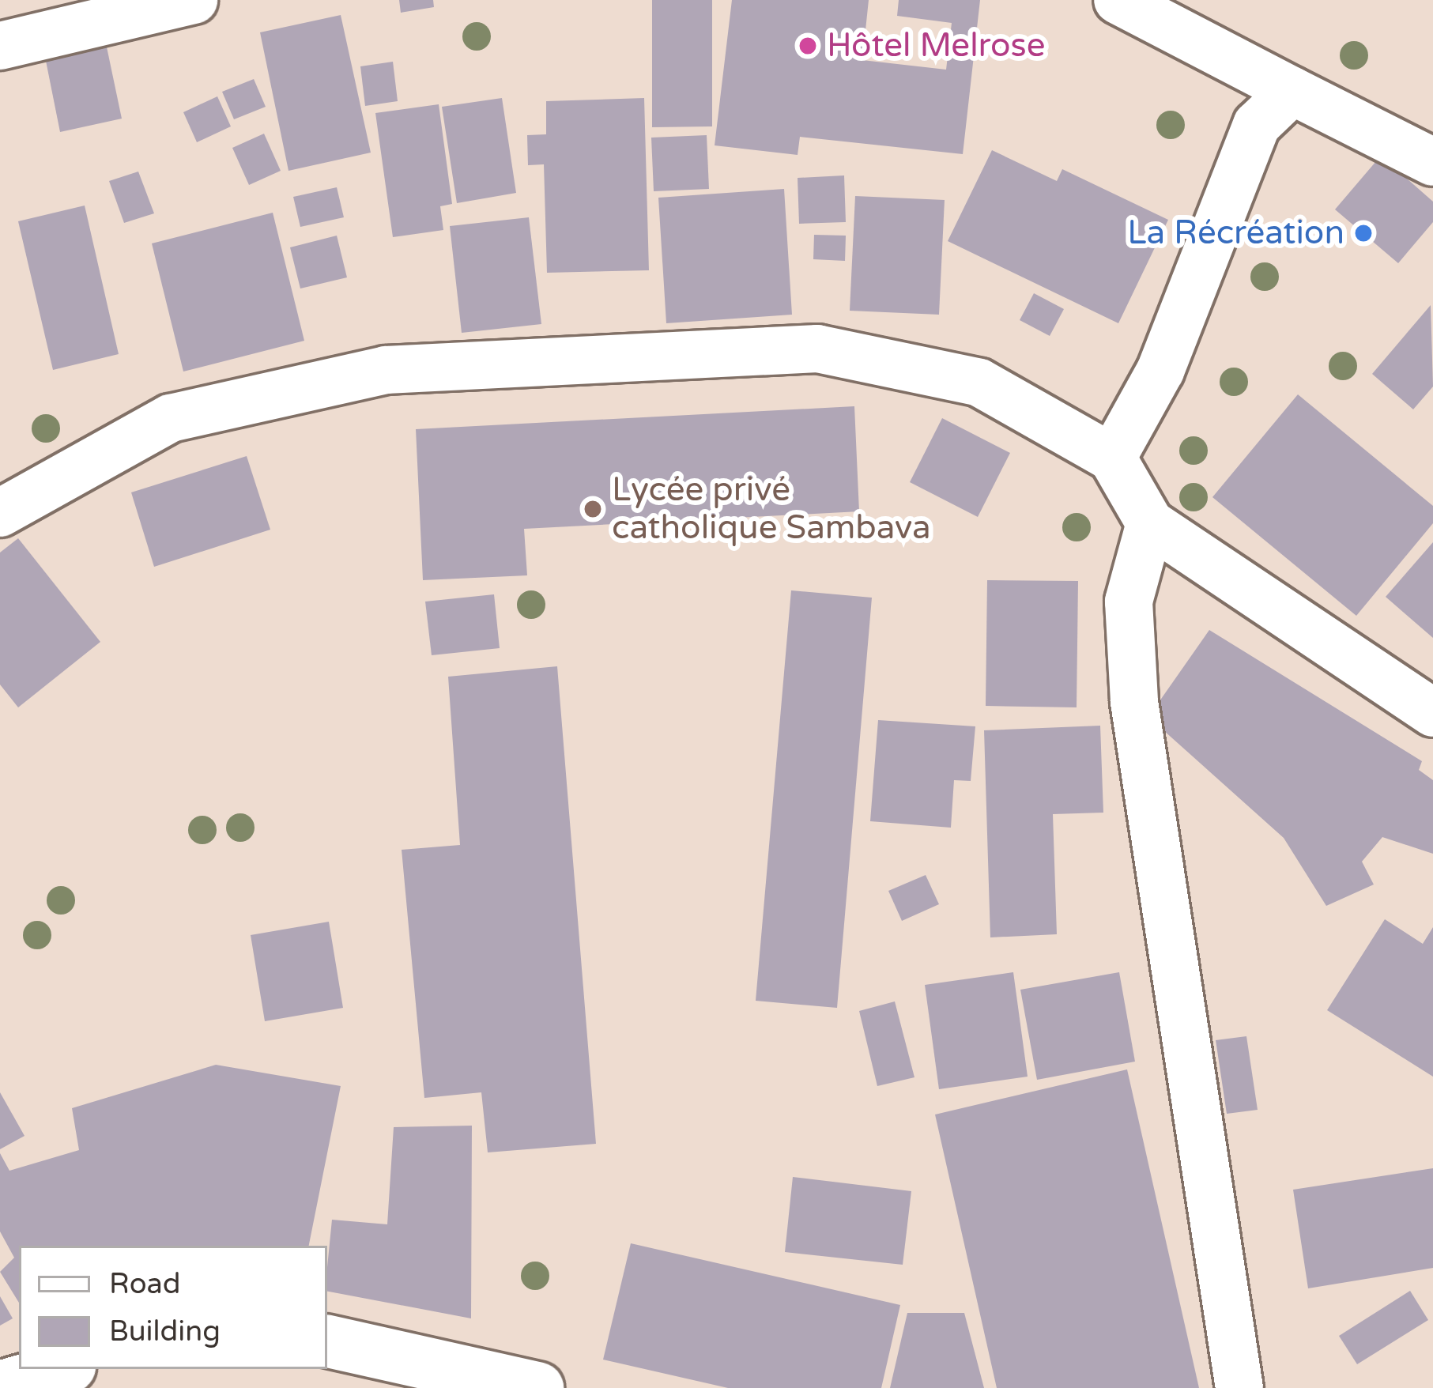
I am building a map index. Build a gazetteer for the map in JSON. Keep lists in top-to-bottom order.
{
  "places": ["Hôtel Melrose", "La Récréation", "Lycée privé catholique Sambava"],
  "legend": ["Road", "Building"]
}
